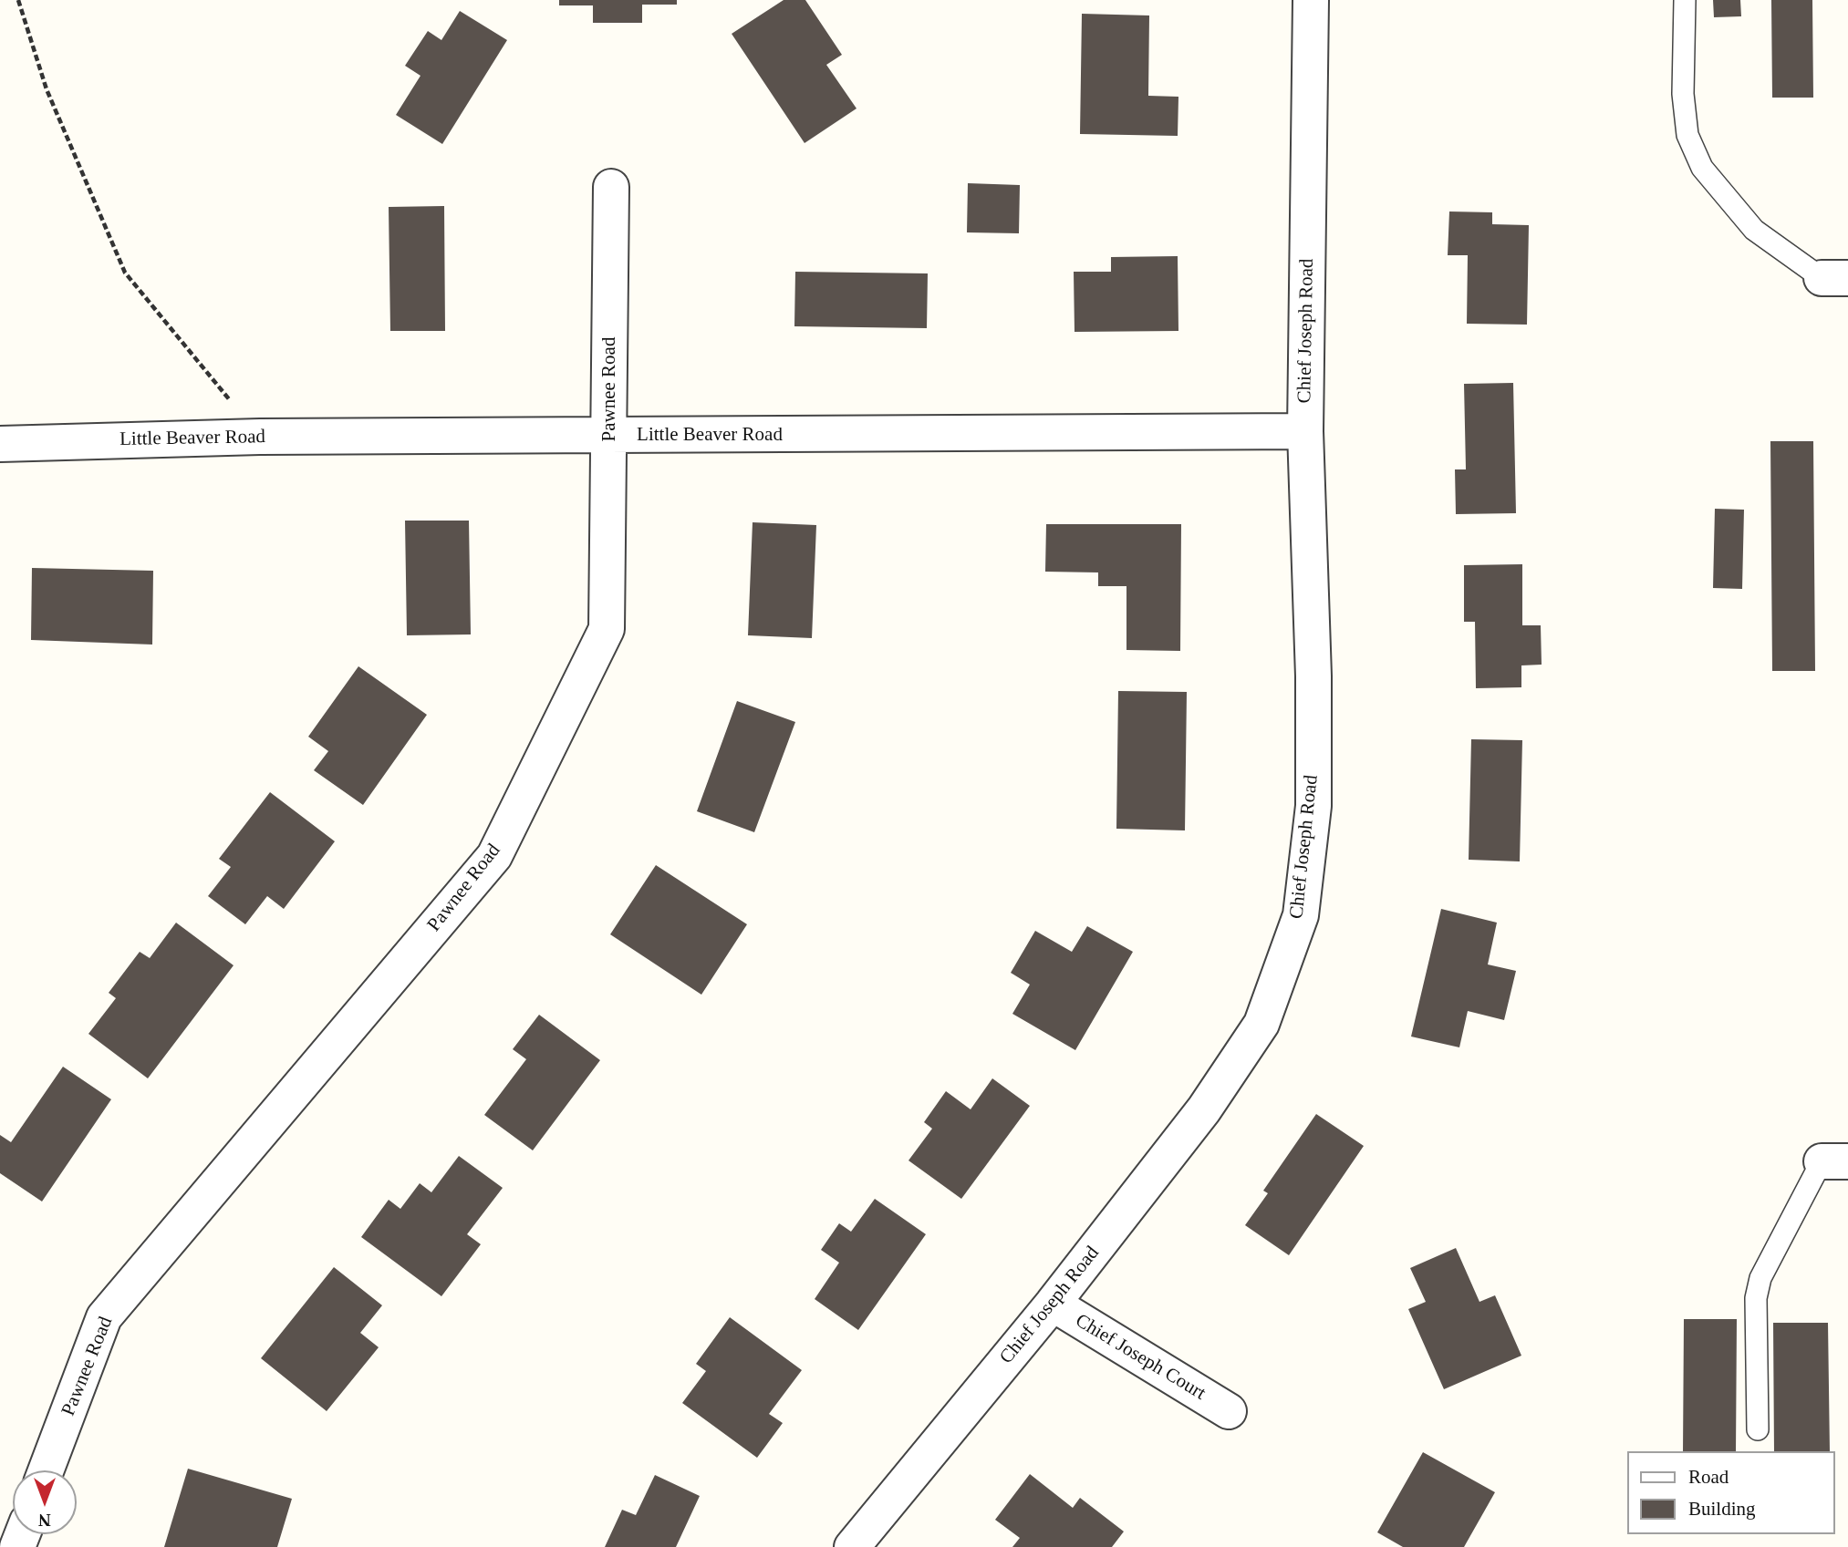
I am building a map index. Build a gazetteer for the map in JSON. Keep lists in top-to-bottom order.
{
  "streets": {
    "street": [
      "Chief Joseph Road",
      "Pawnee Road",
      "Little Beaver Road",
      "Chief Joseph Court"
    ]
  },
  "crossings": [
    ["Chief Joseph Road", "Little Beaver Road"],
    ["Chief Joseph Road", "Chief Joseph Court"],
    ["Pawnee Road", "Little Beaver Road"]
  ],
  "legend": ["Road", "Building"],
  "north": "bottom"
}
